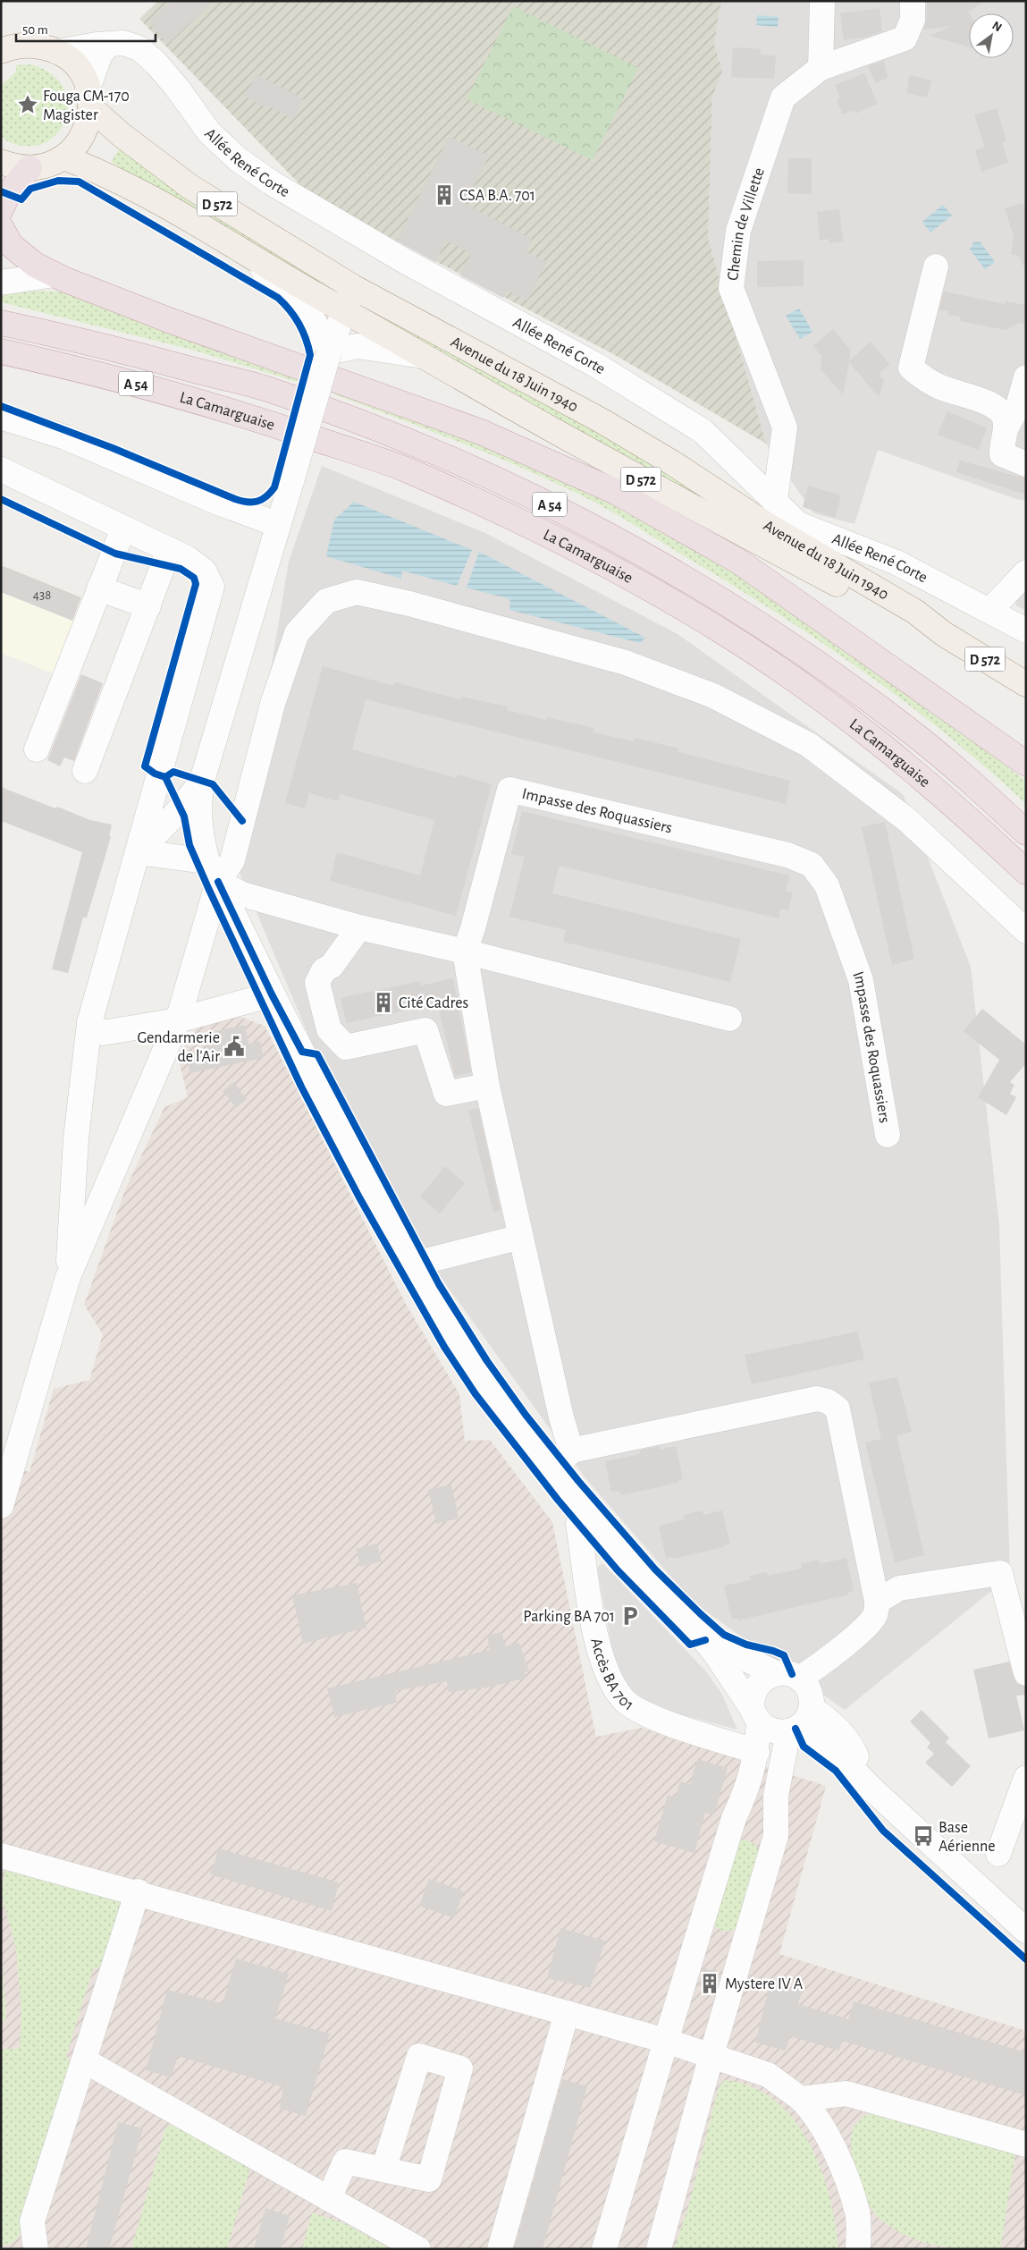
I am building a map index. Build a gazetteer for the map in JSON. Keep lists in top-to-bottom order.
{
  "streets": {
    "highway": ["A 54", "La Camarguaise"],
    "main road": ["D 572", "Avenue du 18 Juin 1940"],
    "street": [
      "Allée René Corte",
      "Chemin de Villette",
      "Impasse des Roquassiers",
      "Accès BA 701"
    ]
  },
  "crossings": [
    ["Allée René Corte", "Chemin de Villette"]
  ],
  "places": {
    "place": ["Fouga CM-170 Magister"],
    "building": ["CSA B.A. 701", "Cité Cadres", "Mystere IV A"],
    "public building": ["Gendarmerie de l'Air"],
    "parking": ["Parking BA 701"],
    "bus stop": ["Base Aérienne"]
  },
  "house_numbers": ["438"],
  "scale_bar": "50 m",
  "north": "top right"
}
